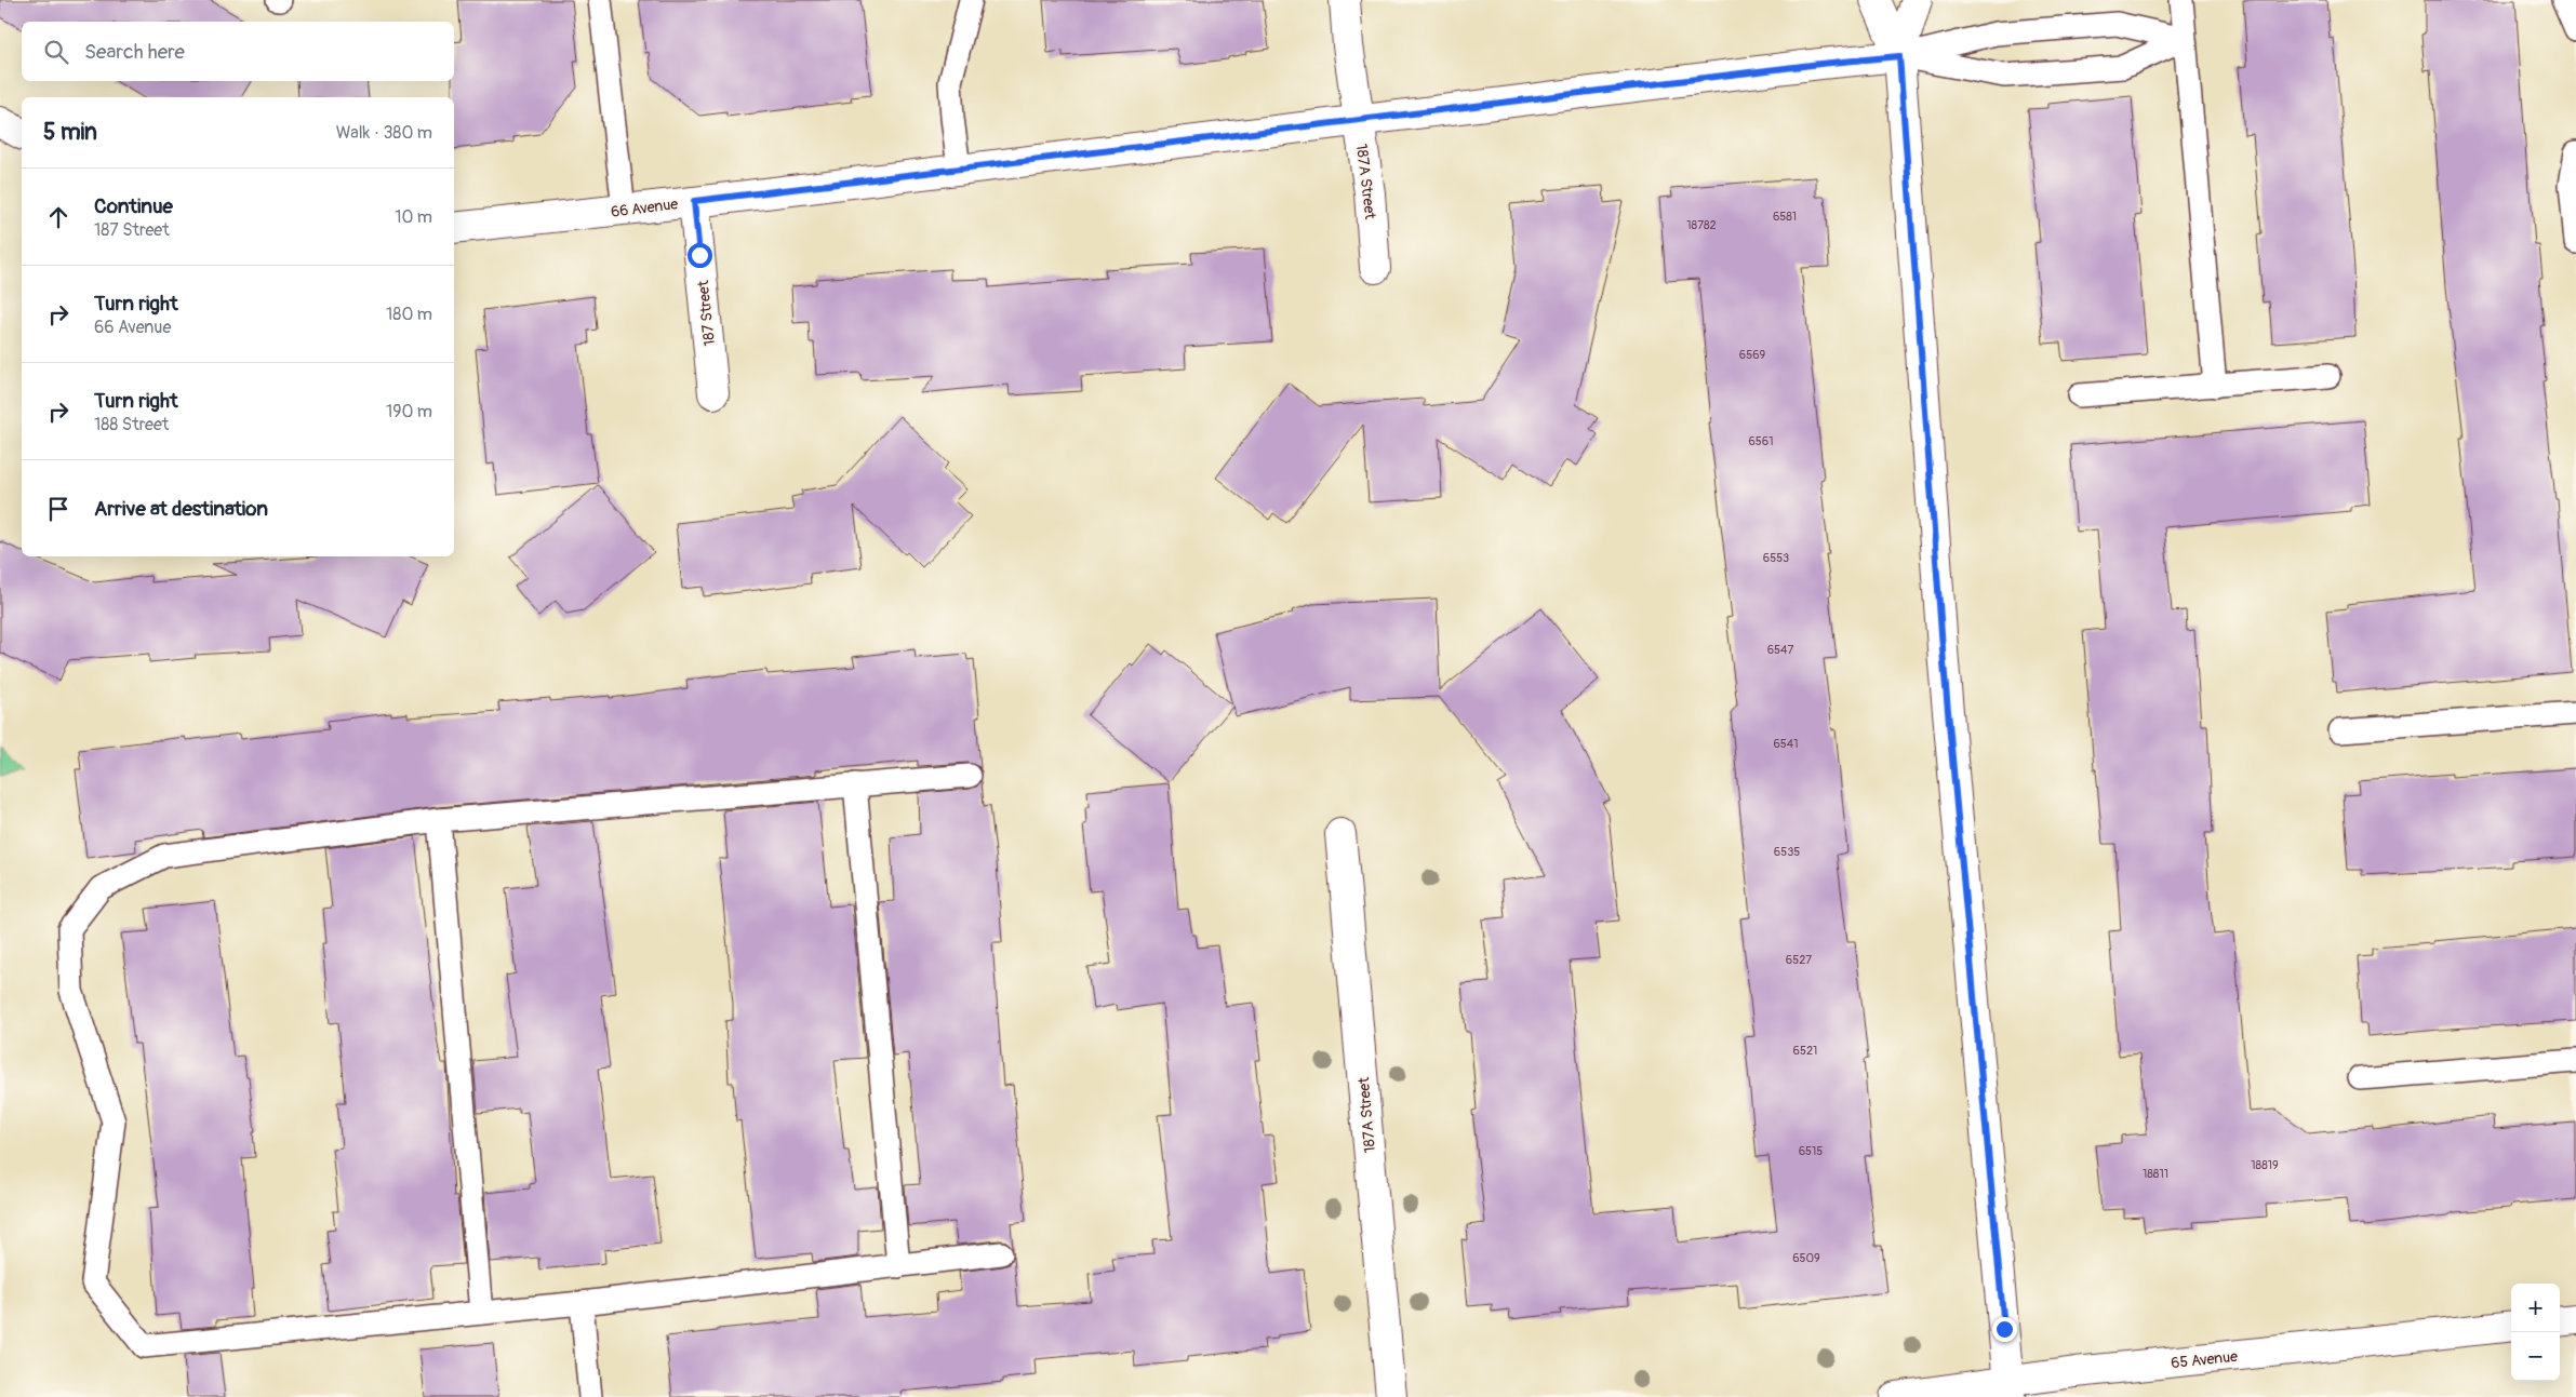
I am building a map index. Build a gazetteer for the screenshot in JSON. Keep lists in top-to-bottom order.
{
  "streets": {
    "street": [
      "187A Street",
      "66 Avenue",
      "187 Street",
      "65 Avenue"
    ]
  },
  "crossings": [
    ["187A Street", "66 Avenue"],
    ["66 Avenue", "187 Street"]
  ],
  "house_numbers": [
    "6581",
    "18782",
    "6569",
    "6561",
    "6553",
    "6547",
    "6541",
    "6535",
    "6527",
    "6521",
    "6515",
    "18819",
    "18811",
    "6509"
  ],
  "page": {
    "search": "Search here",
    "heading": ["5 min", "Walk · 380 m"],
    "list": [
      ["Continue", "187 Street", "10 m"],
      ["Turn right", "66 Avenue", "180 m"],
      ["Turn right", "188 Street", "190 m"],
      "Arrive at destination"
    ],
    "map_buttons": ["+", "−"]
  }
}
